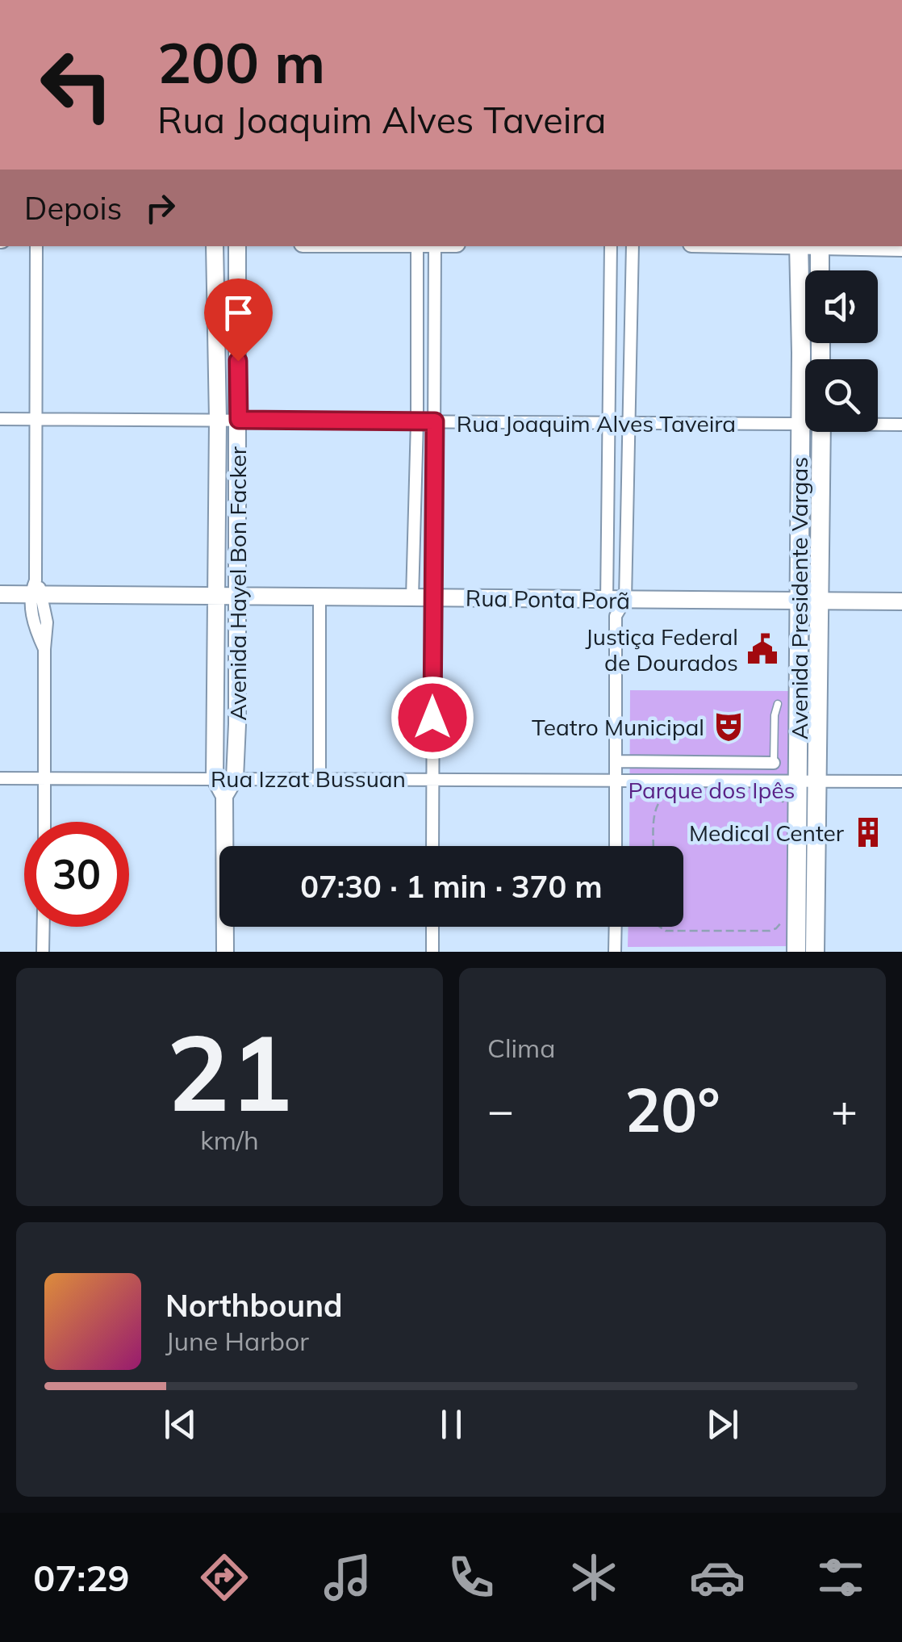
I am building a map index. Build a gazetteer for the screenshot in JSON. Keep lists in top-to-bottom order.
{
  "streets": {
    "main road": ["Avenida Presidente Vargas"],
    "street": [
      "Rua Joaquim Alves Taveira",
      "Avenida Hayel Bon Facker",
      "Rua Ponta Porã",
      "Rua Izzat Bussuan"
    ]
  },
  "crossings": [
    ["Rua Joaquim Alves Taveira", "Avenida Hayel Bon Facker"],
    ["Rua Joaquim Alves Taveira", "Avenida Presidente Vargas"],
    ["Avenida Hayel Bon Facker", "Rua Ponta Porã"],
    ["Avenida Hayel Bon Facker", "Rua Izzat Bussuan"],
    ["Avenida Presidente Vargas", "Rua Ponta Porã"],
    ["Avenida Presidente Vargas", "Rua Izzat Bussuan"]
  ],
  "parks": ["Parque dos Ipês"],
  "places": {
    "public building": ["Justiça Federal de Dourados"],
    "theatre": ["Teatro Municipal"],
    "building": ["Medical Center"]
  },
  "page": {
    "turn": ["200 m", "Rua Joaquim Alves Taveira"],
    "then": "Depois",
    "limit": "30",
    "trip": "07:30 · 1 min · 370 m",
    "tile": [
      ["21", "km/h"],
      "Clima"
    ],
    "heat": ["−", "20°", "+"],
    "song": ["Northbound", "June Harbor"],
    "tabs": "07:29"
  }
}
